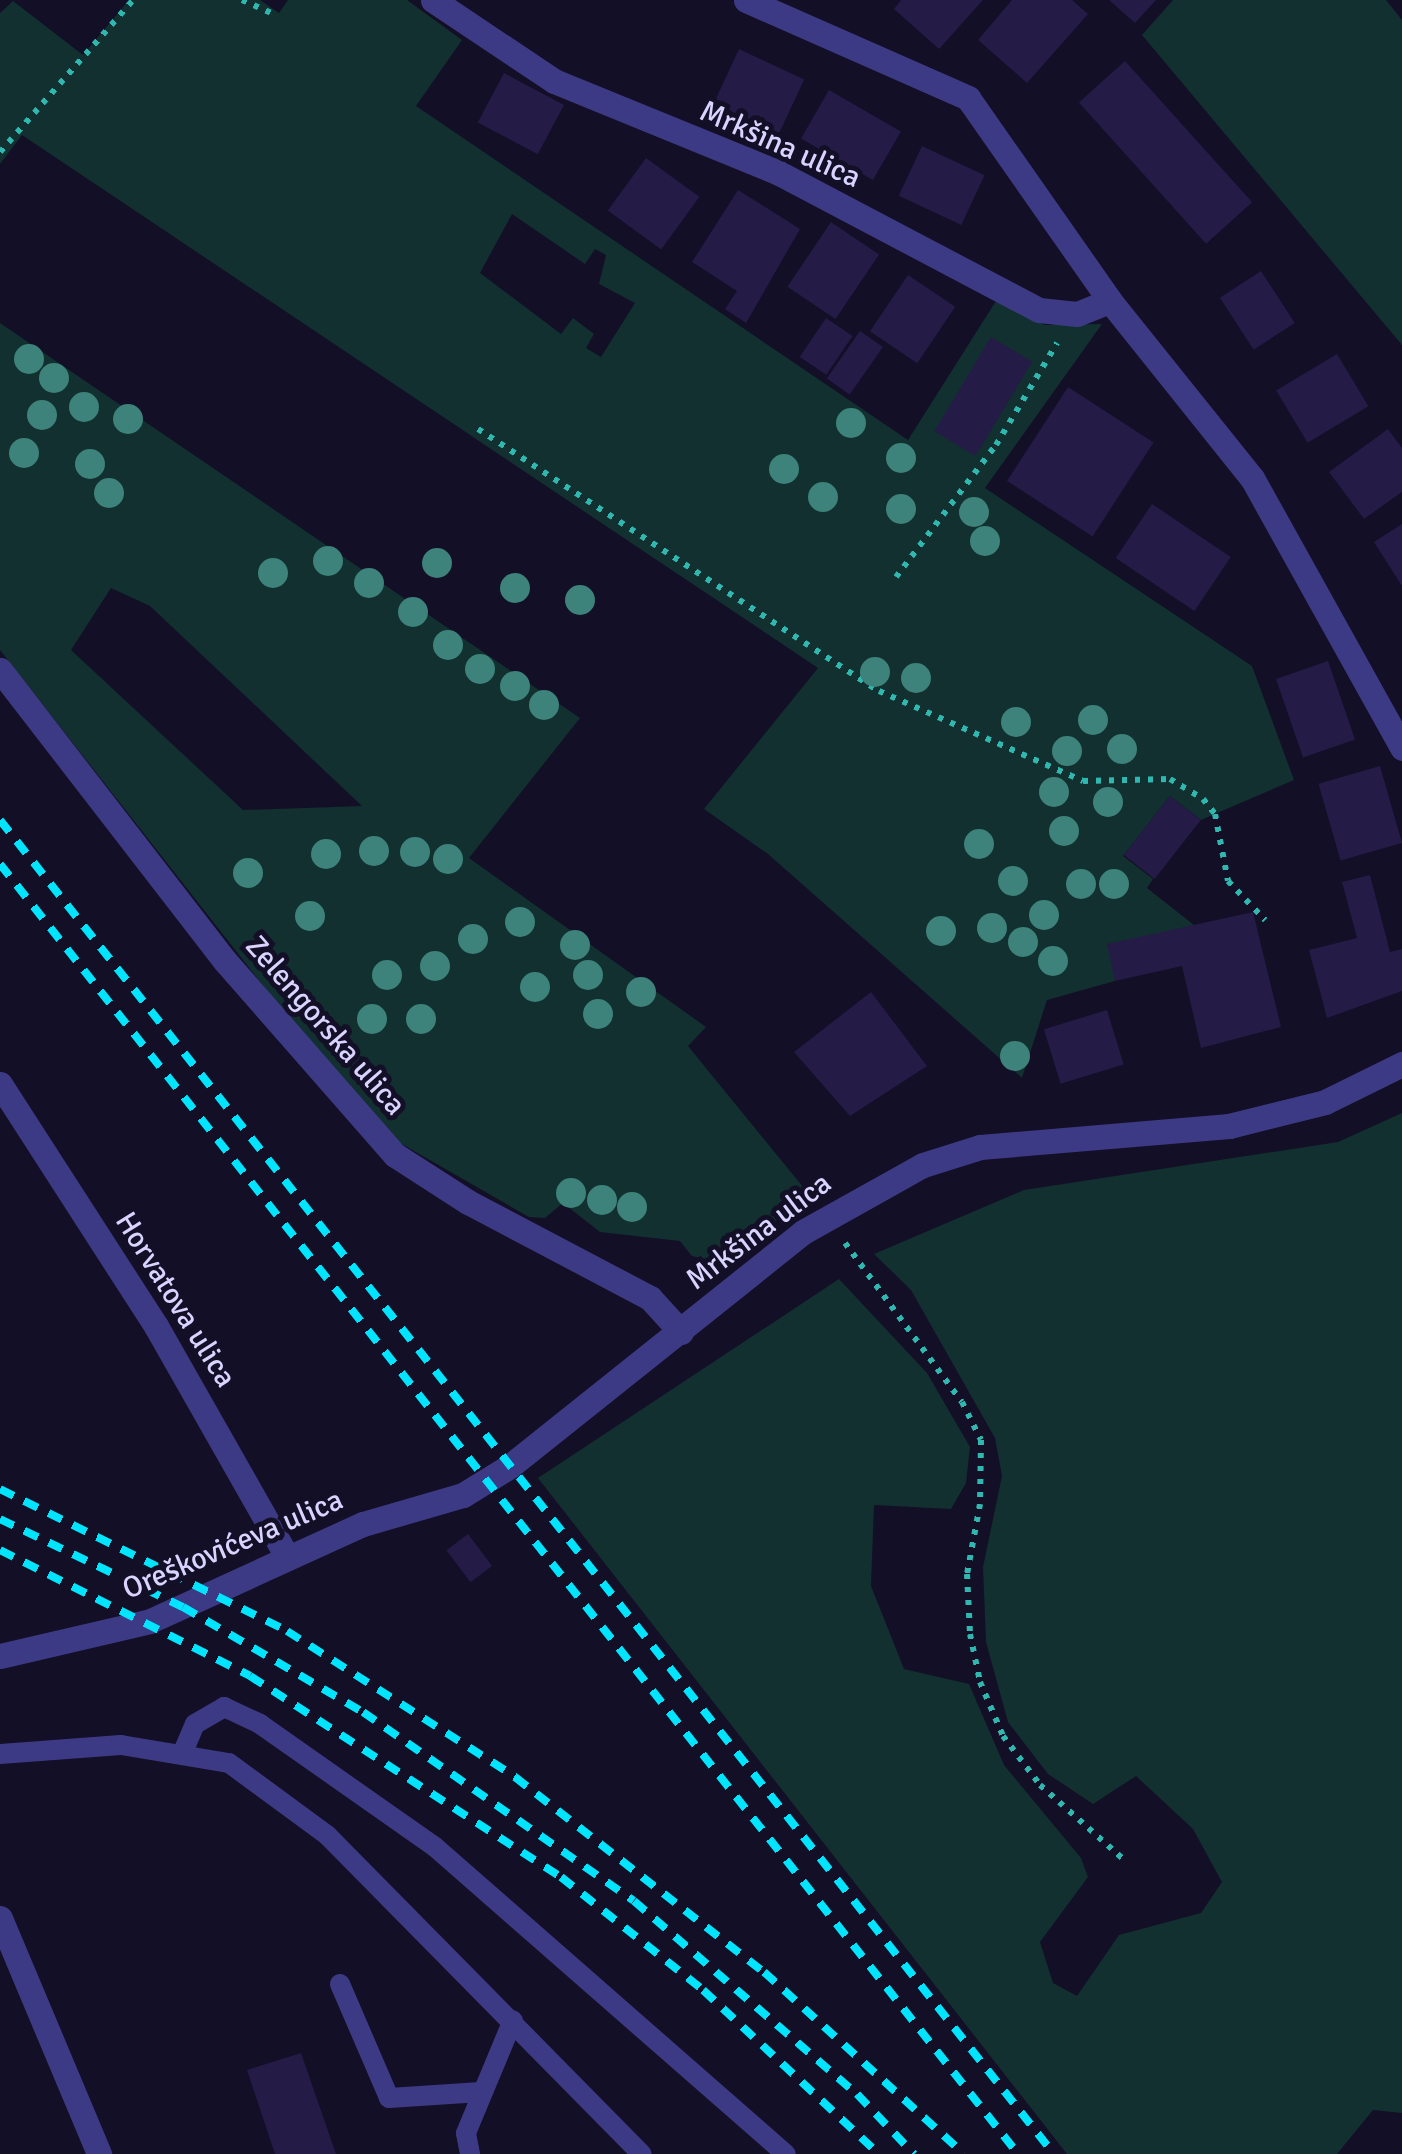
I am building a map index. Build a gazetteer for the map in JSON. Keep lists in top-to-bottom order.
{
  "streets": {
    "street": [
      "Mrkšina ulica",
      "Zelengorska ulica",
      "Horvatova ulica",
      "Oreškovićeva ulica"
    ]
  },
  "crossings": [
    ["Mrkšina ulica", "Zelengorska ulica"],
    ["Mrkšina ulica", "Oreškovićeva ulica"],
    ["Horvatova ulica", "Oreškovićeva ulica"]
  ]
}
